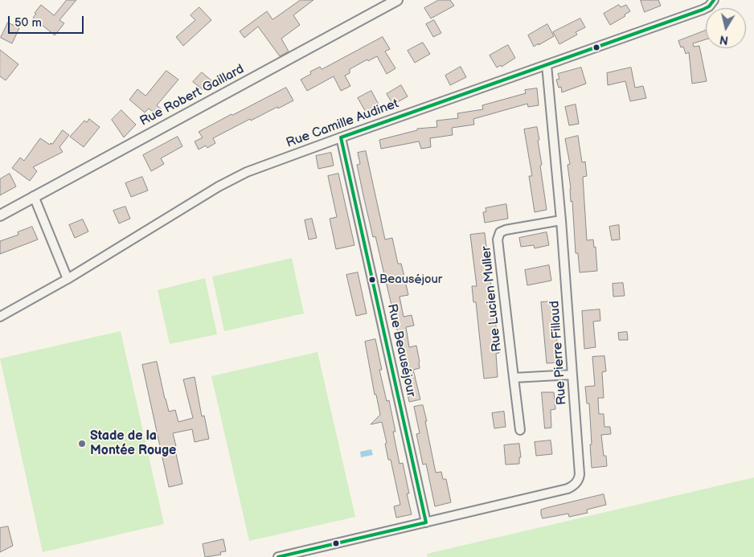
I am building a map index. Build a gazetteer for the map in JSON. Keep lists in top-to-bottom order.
{
  "streets": {
    "street": [
      "Rue Robert Gaillard",
      "Rue Camille Audinet",
      "Rue Lucien Muller",
      "Rue Beauséjour",
      "Rue Pierre Fillaud"
    ]
  },
  "crossings": [
    ["Rue Camille Audinet", "Rue Beauséjour"],
    ["Rue Camille Audinet", "Rue Pierre Fillaud"],
    ["Rue Lucien Muller", "Rue Pierre Fillaud"],
    ["Rue Beauséjour", "Rue Pierre Fillaud"]
  ],
  "places": ["Beauséjour", "Stade de la Montée Rouge"],
  "scale_bar": "50 m",
  "north": "bottom"
}
